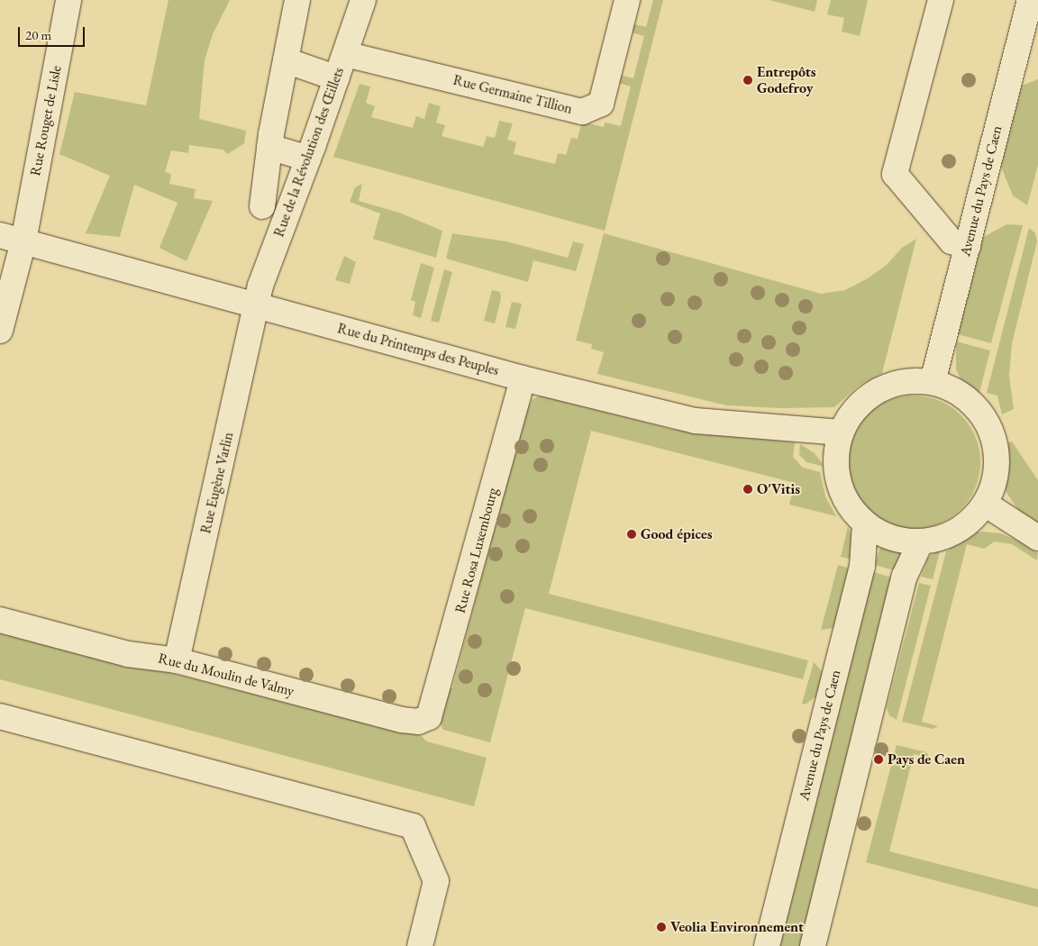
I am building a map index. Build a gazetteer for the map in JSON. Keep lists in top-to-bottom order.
{
  "streets": {
    "street": [
      "Rue Germaine Tillion",
      "Rue Rouget de Lisle",
      "Rue de la Révolution des Œillets",
      "Avenue du Pays de Caen",
      "Rue du Printemps des Peuples",
      "Rue Eugène Varlin",
      "Rue Rosa Luxembourg",
      "Rue du Moulin de Valmy"
    ]
  },
  "crossings": [
    ["Rue Germaine Tillion", "Rue de la Révolution des Œillets"],
    ["Rue Rouget de Lisle", "Rue du Printemps des Peuples"],
    ["Rue de la Révolution des Œillets", "Rue du Printemps des Peuples"],
    ["Rue de la Révolution des Œillets", "Rue Eugène Varlin"],
    ["Avenue du Pays de Caen", "Rue du Printemps des Peuples"],
    ["Rue du Printemps des Peuples", "Rue Eugène Varlin"],
    ["Rue du Printemps des Peuples", "Rue Rosa Luxembourg"],
    ["Rue Eugène Varlin", "Rue du Moulin de Valmy"],
    ["Rue Rosa Luxembourg", "Rue du Moulin de Valmy"]
  ],
  "places": [
    "Entrepôts Godefroy",
    "O'Vitis",
    "Good épices",
    "Pays de Caen",
    "Veolia Environnement"
  ],
  "scale_bar": "20 m"
}
